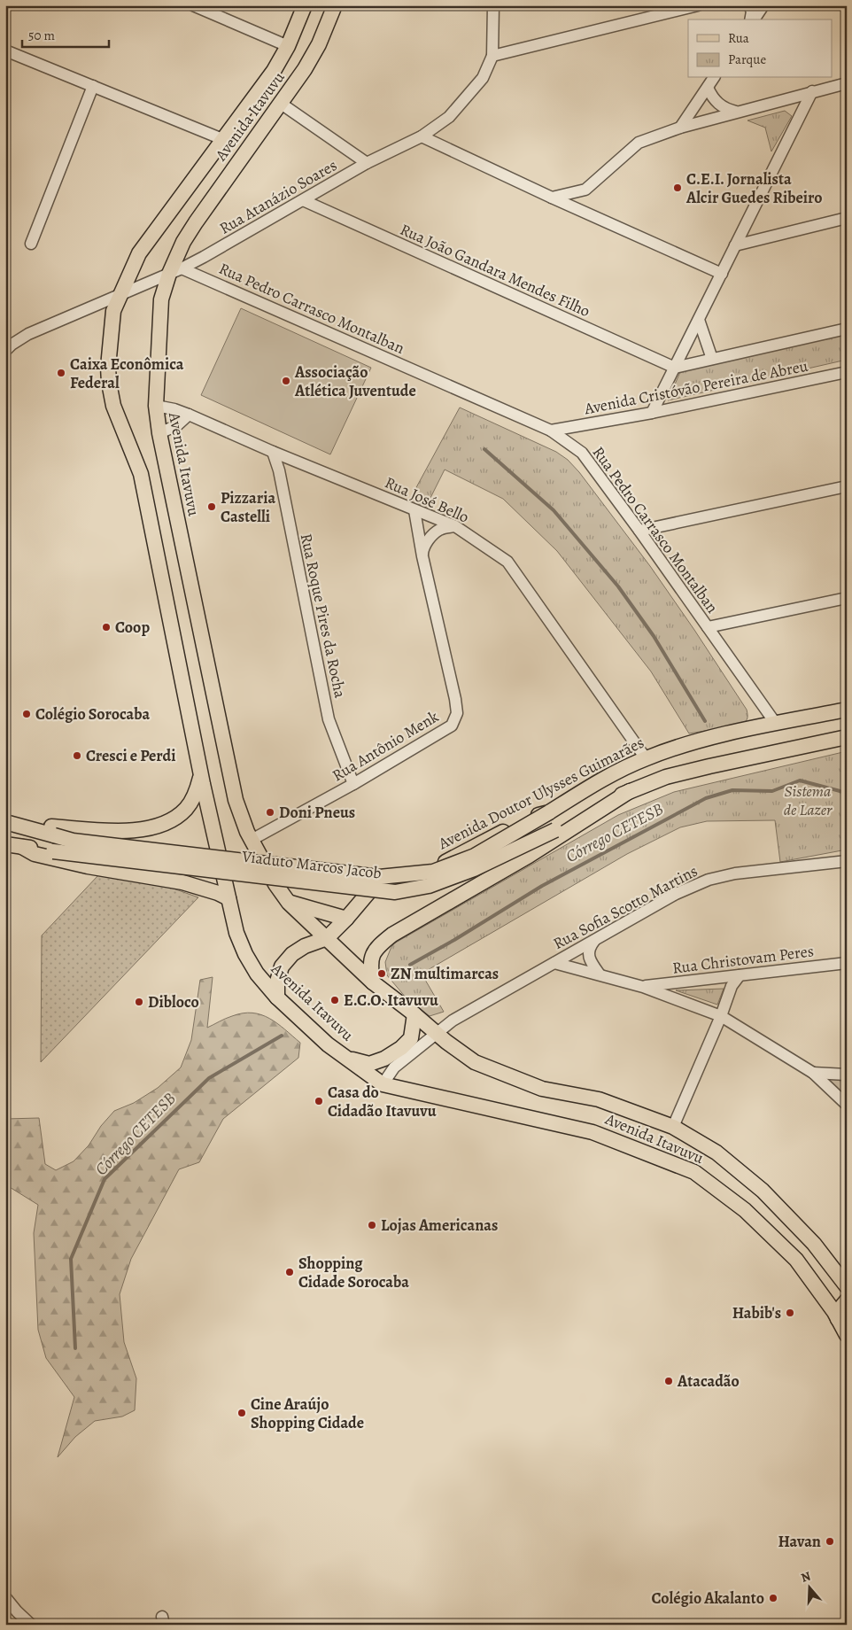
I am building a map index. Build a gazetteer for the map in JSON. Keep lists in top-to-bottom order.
{
  "streets": {
    "main road": ["Avenida Itavuvu", "Avenida Doutor Ulysses Guimarães", "Viaduto Marcos Jacob"],
    "street": [
      "Rua Atanázio Soares",
      "Rua João Gandara Mendes Filho",
      "Rua Pedro Carrasco Montalban",
      "Avenida Cristóvão Pereira de Abreu",
      "Rua José Bello",
      "Rua Roque Pires da Rocha",
      "Rua Antônio Menk",
      "Rua Sofia Scotto Martins",
      "Rua Christovam Peres"
    ]
  },
  "crossings": [
    ["Avenida Itavuvu", "Rua Atanázio Soares"],
    ["Avenida Itavuvu", "Rua Pedro Carrasco Montalban"],
    ["Avenida Itavuvu", "Rua José Bello"],
    ["Avenida Itavuvu", "Rua Antônio Menk"],
    ["Avenida Itavuvu", "Avenida Doutor Ulysses Guimarães"],
    ["Avenida Itavuvu", "Rua Sofia Scotto Martins"],
    ["Rua Atanázio Soares", "Rua João Gandara Mendes Filho"],
    ["Rua Atanázio Soares", "Rua Pedro Carrasco Montalban"],
    ["Rua João Gandara Mendes Filho", "Avenida Cristóvão Pereira de Abreu"],
    ["Rua Pedro Carrasco Montalban", "Avenida Cristóvão Pereira de Abreu"],
    ["Rua Pedro Carrasco Montalban", "Avenida Doutor Ulysses Guimarães"],
    ["Rua José Bello", "Rua Roque Pires da Rocha"],
    ["Rua José Bello", "Rua Antônio Menk"],
    ["Rua José Bello", "Avenida Doutor Ulysses Guimarães"],
    ["Rua Roque Pires da Rocha", "Rua Antônio Menk"],
    ["Avenida Doutor Ulysses Guimarães", "Viaduto Marcos Jacob"]
  ],
  "water": ["Córrego CETESB"],
  "parks": ["Sistema de Lazer"],
  "places": [
    "C.E.I. Jornalista Alcir Guedes Ribeiro",
    "Caixa Econômica Federal",
    "Associação Atlética Juventude",
    "Pizzaria Castelli",
    "Coop",
    "Colégio Sorocaba",
    "Cresci e Perdi",
    "Doni Pneus",
    "ZN multimarcas",
    "E.C.O. Itavuvu",
    "Dibloco",
    "Casa do Cidadão Itavuvu",
    "Lojas Americanas",
    "Shopping Cidade Sorocaba",
    "Habib's",
    "Atacadão",
    "Cine Araújo Shopping Cidade",
    "Havan",
    "Colégio Akalanto"
  ],
  "legend": ["Rua", "Parque"],
  "scale_bar": "50 m",
  "north": "top"
}
